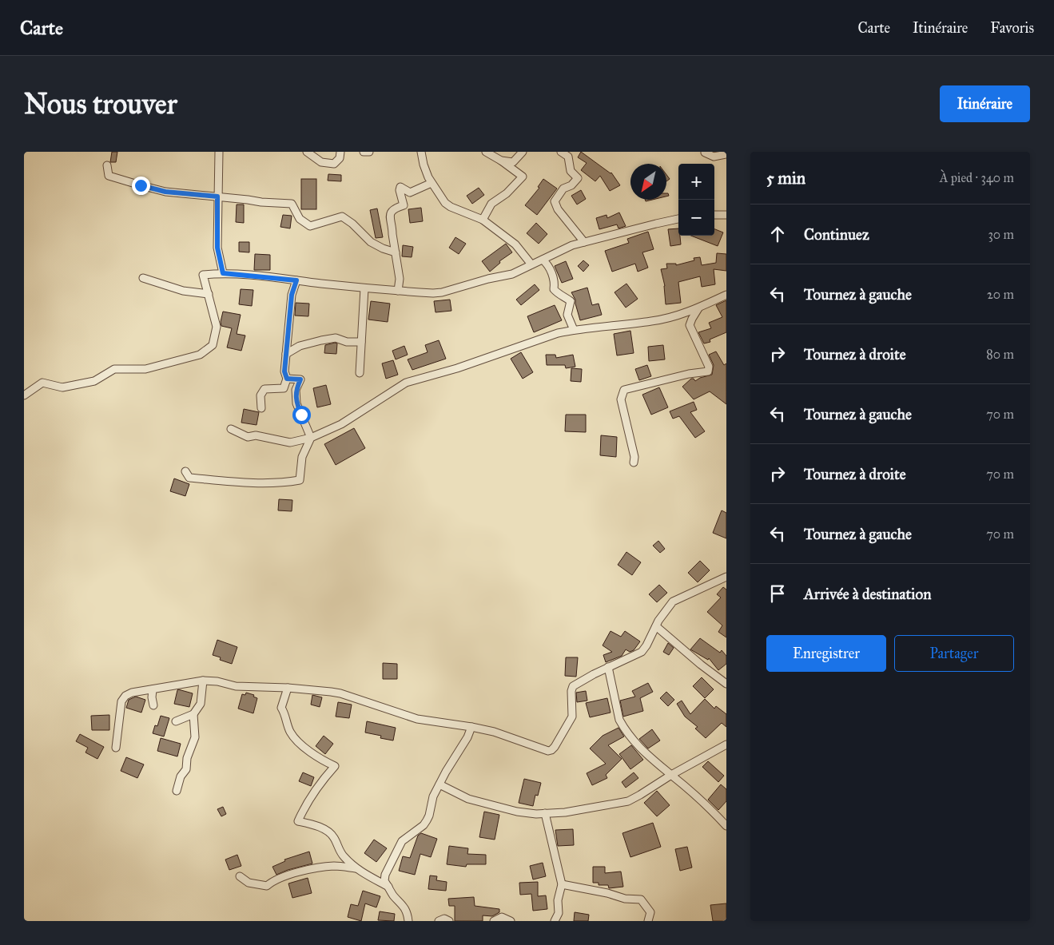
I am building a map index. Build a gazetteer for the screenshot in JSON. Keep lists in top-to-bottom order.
{
  "north": "bottom left",
  "page": {
    "header": "Carte",
    "nav": ["Carte", "Itinéraire", "Favoris"],
    "buttons": [
      "Itinéraire",
      ["Enregistrer", "Partager"]
    ],
    "title": "Nous trouver",
    "heading": ["5 min", "À pied · 340 m"],
    "map_buttons": ["+", "−"],
    "list": [
      ["Continuez", "30 m"],
      ["Tournez à gauche", "20 m"],
      ["Tournez à droite", "80 m"],
      ["Tournez à gauche", "70 m"],
      ["Tournez à droite", "70 m"],
      ["Tournez à gauche", "70 m"],
      "Arrivée à destination"
    ]
  }
}
